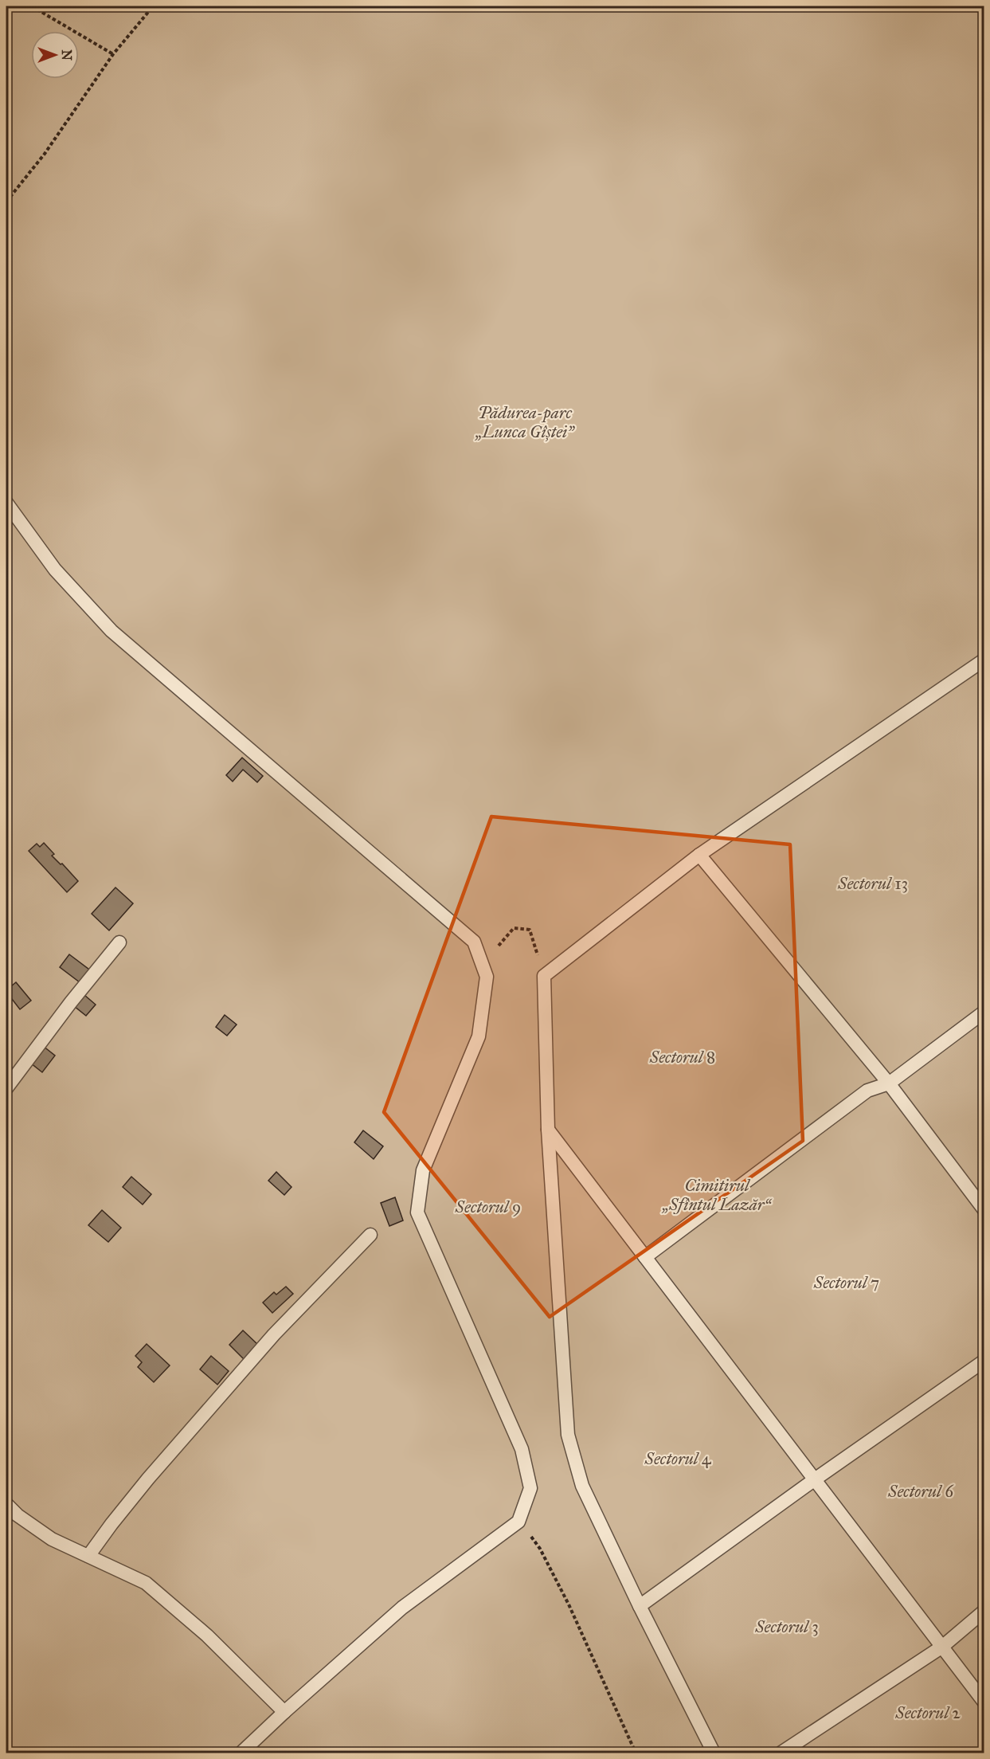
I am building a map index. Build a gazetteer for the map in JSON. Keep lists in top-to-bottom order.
{
  "parks": [
    "Pădurea-parc „Lunca Gîștei”",
    "Sectorul 13",
    "Sectorul 8",
    "Cimitirul „Sfîntul Lazăr“",
    "Sectorul 9",
    "Sectorul 7",
    "Sectorul 4",
    "Sectorul 6",
    "Sectorul 3",
    "Sectorul 2"
  ],
  "north": "right"
}
